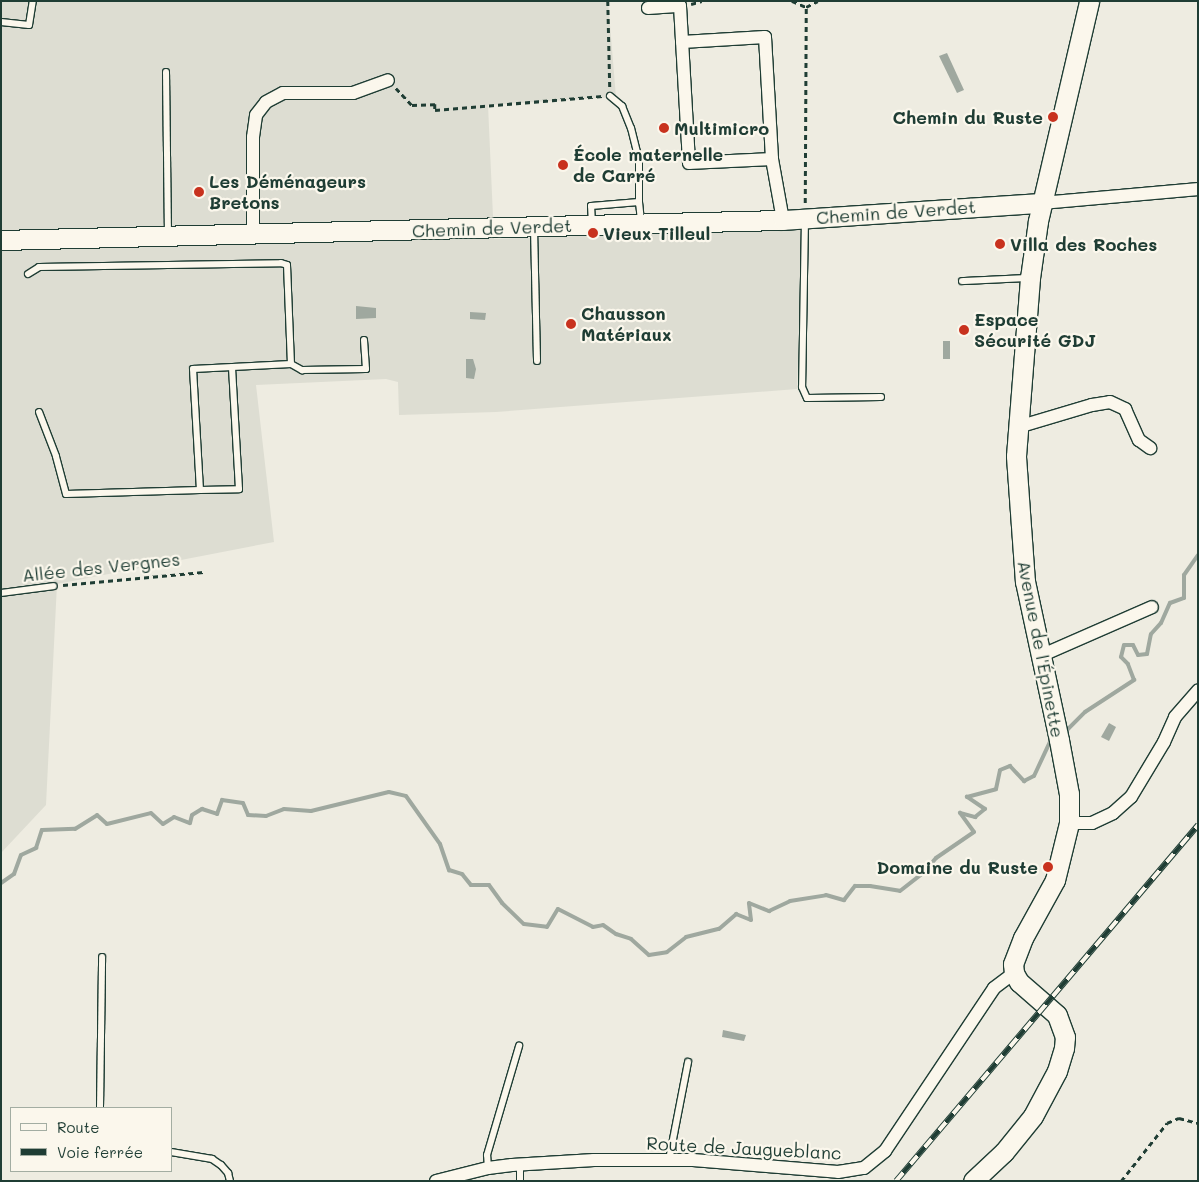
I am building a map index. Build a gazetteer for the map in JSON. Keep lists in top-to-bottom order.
{
  "streets": {
    "street": ["Chemin de Verdet", "Avenue de l'Épinette", "Route de Jaugueblanc"],
    "lane": ["Allée des Vergnes"]
  },
  "crossings": [
    ["Chemin de Verdet", "Avenue de l'Épinette"],
    ["Avenue de l'Épinette", "Route de Jaugueblanc"]
  ],
  "places": [
    "Chemin du Ruste",
    "Multimicro",
    "École maternelle de Carré",
    "Les Déménageurs Bretons",
    "Vieux Tilleul",
    "Villa des Roches",
    "Chausson Matériaux",
    "Espace Sécurité GDJ",
    "Domaine du Ruste"
  ],
  "legend": ["Route", "Voie ferrée"]
}
